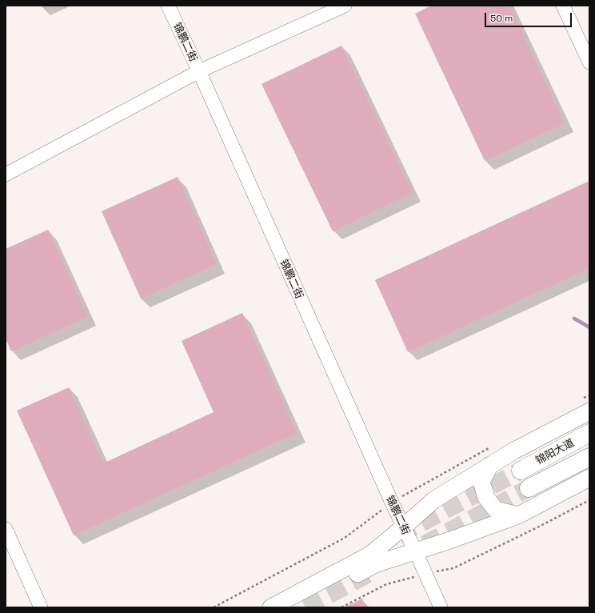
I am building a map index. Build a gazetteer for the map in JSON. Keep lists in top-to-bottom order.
{
  "streets": {
    "highway": ["锦阳大道"],
    "street": ["锦鹏二街"]
  },
  "scale_bar": "50 m"
}
